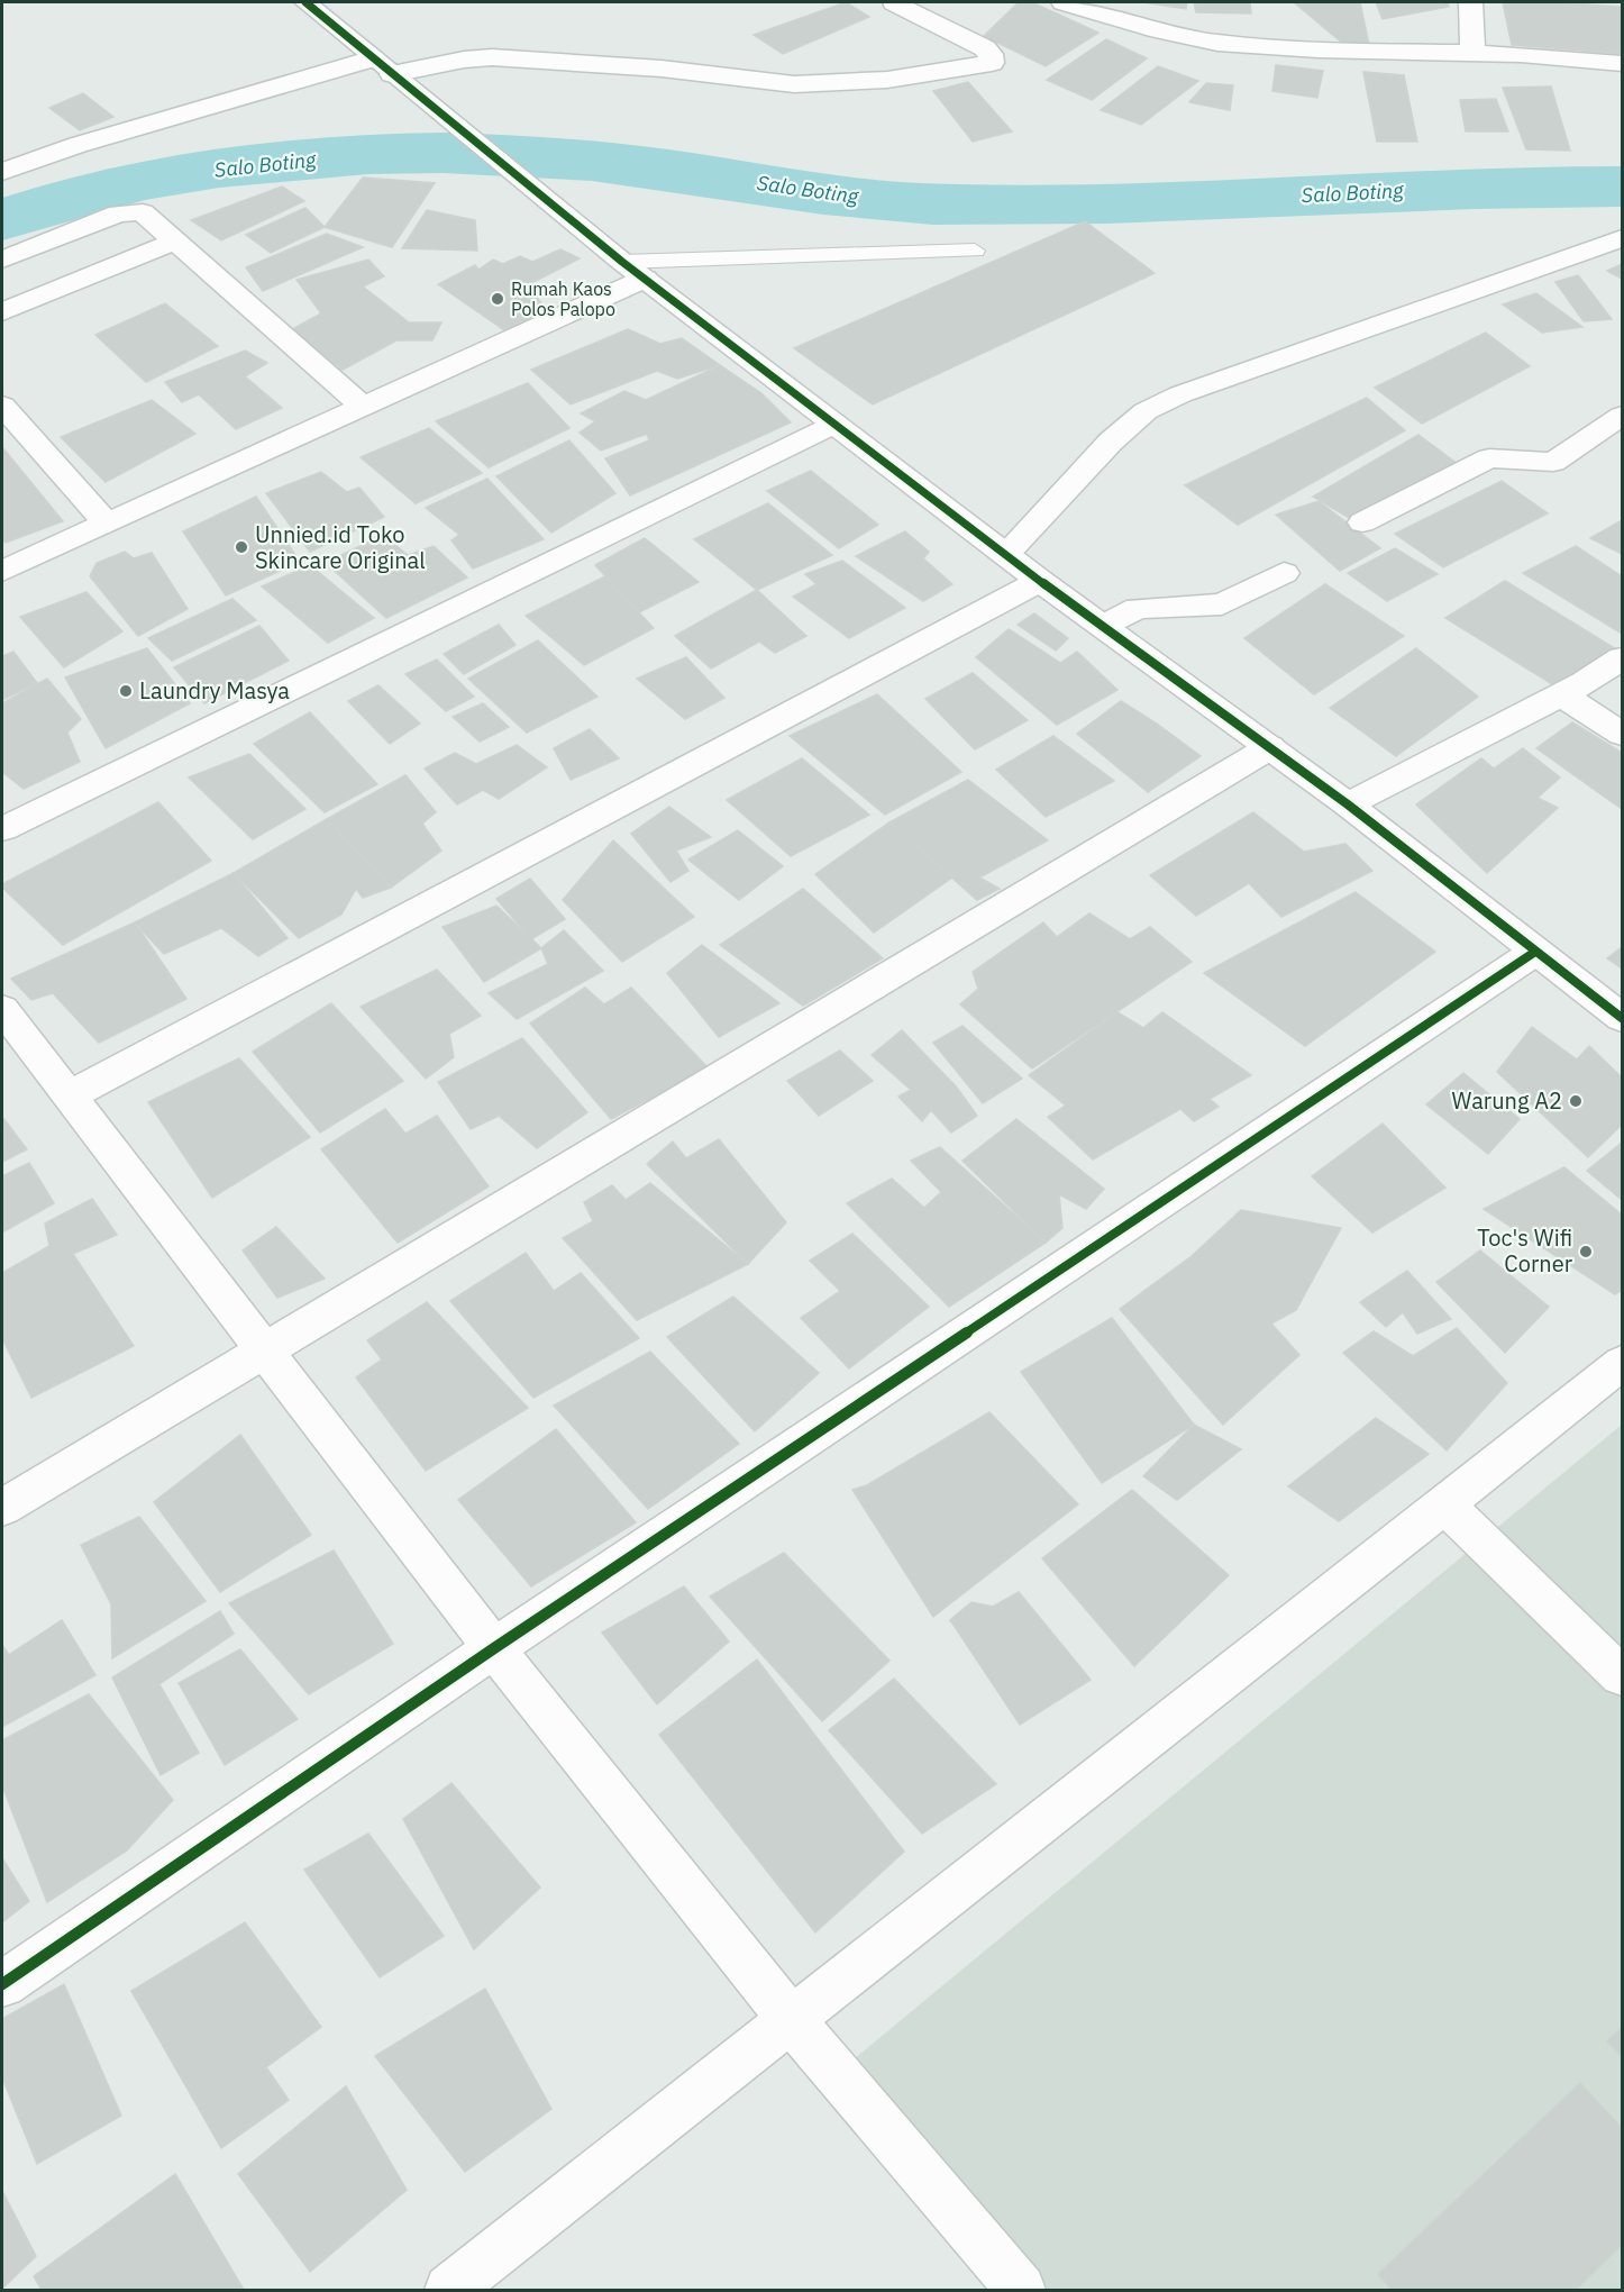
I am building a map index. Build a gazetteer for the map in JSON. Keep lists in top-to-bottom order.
{
  "water": ["Salo Boting"],
  "places": [
    "Rumah Kaos Polos Palopo",
    "Unnied.id Toko Skincare Original",
    "Laundry Masya",
    "Warung A2",
    "Toc's Wifi Corner"
  ]
}
